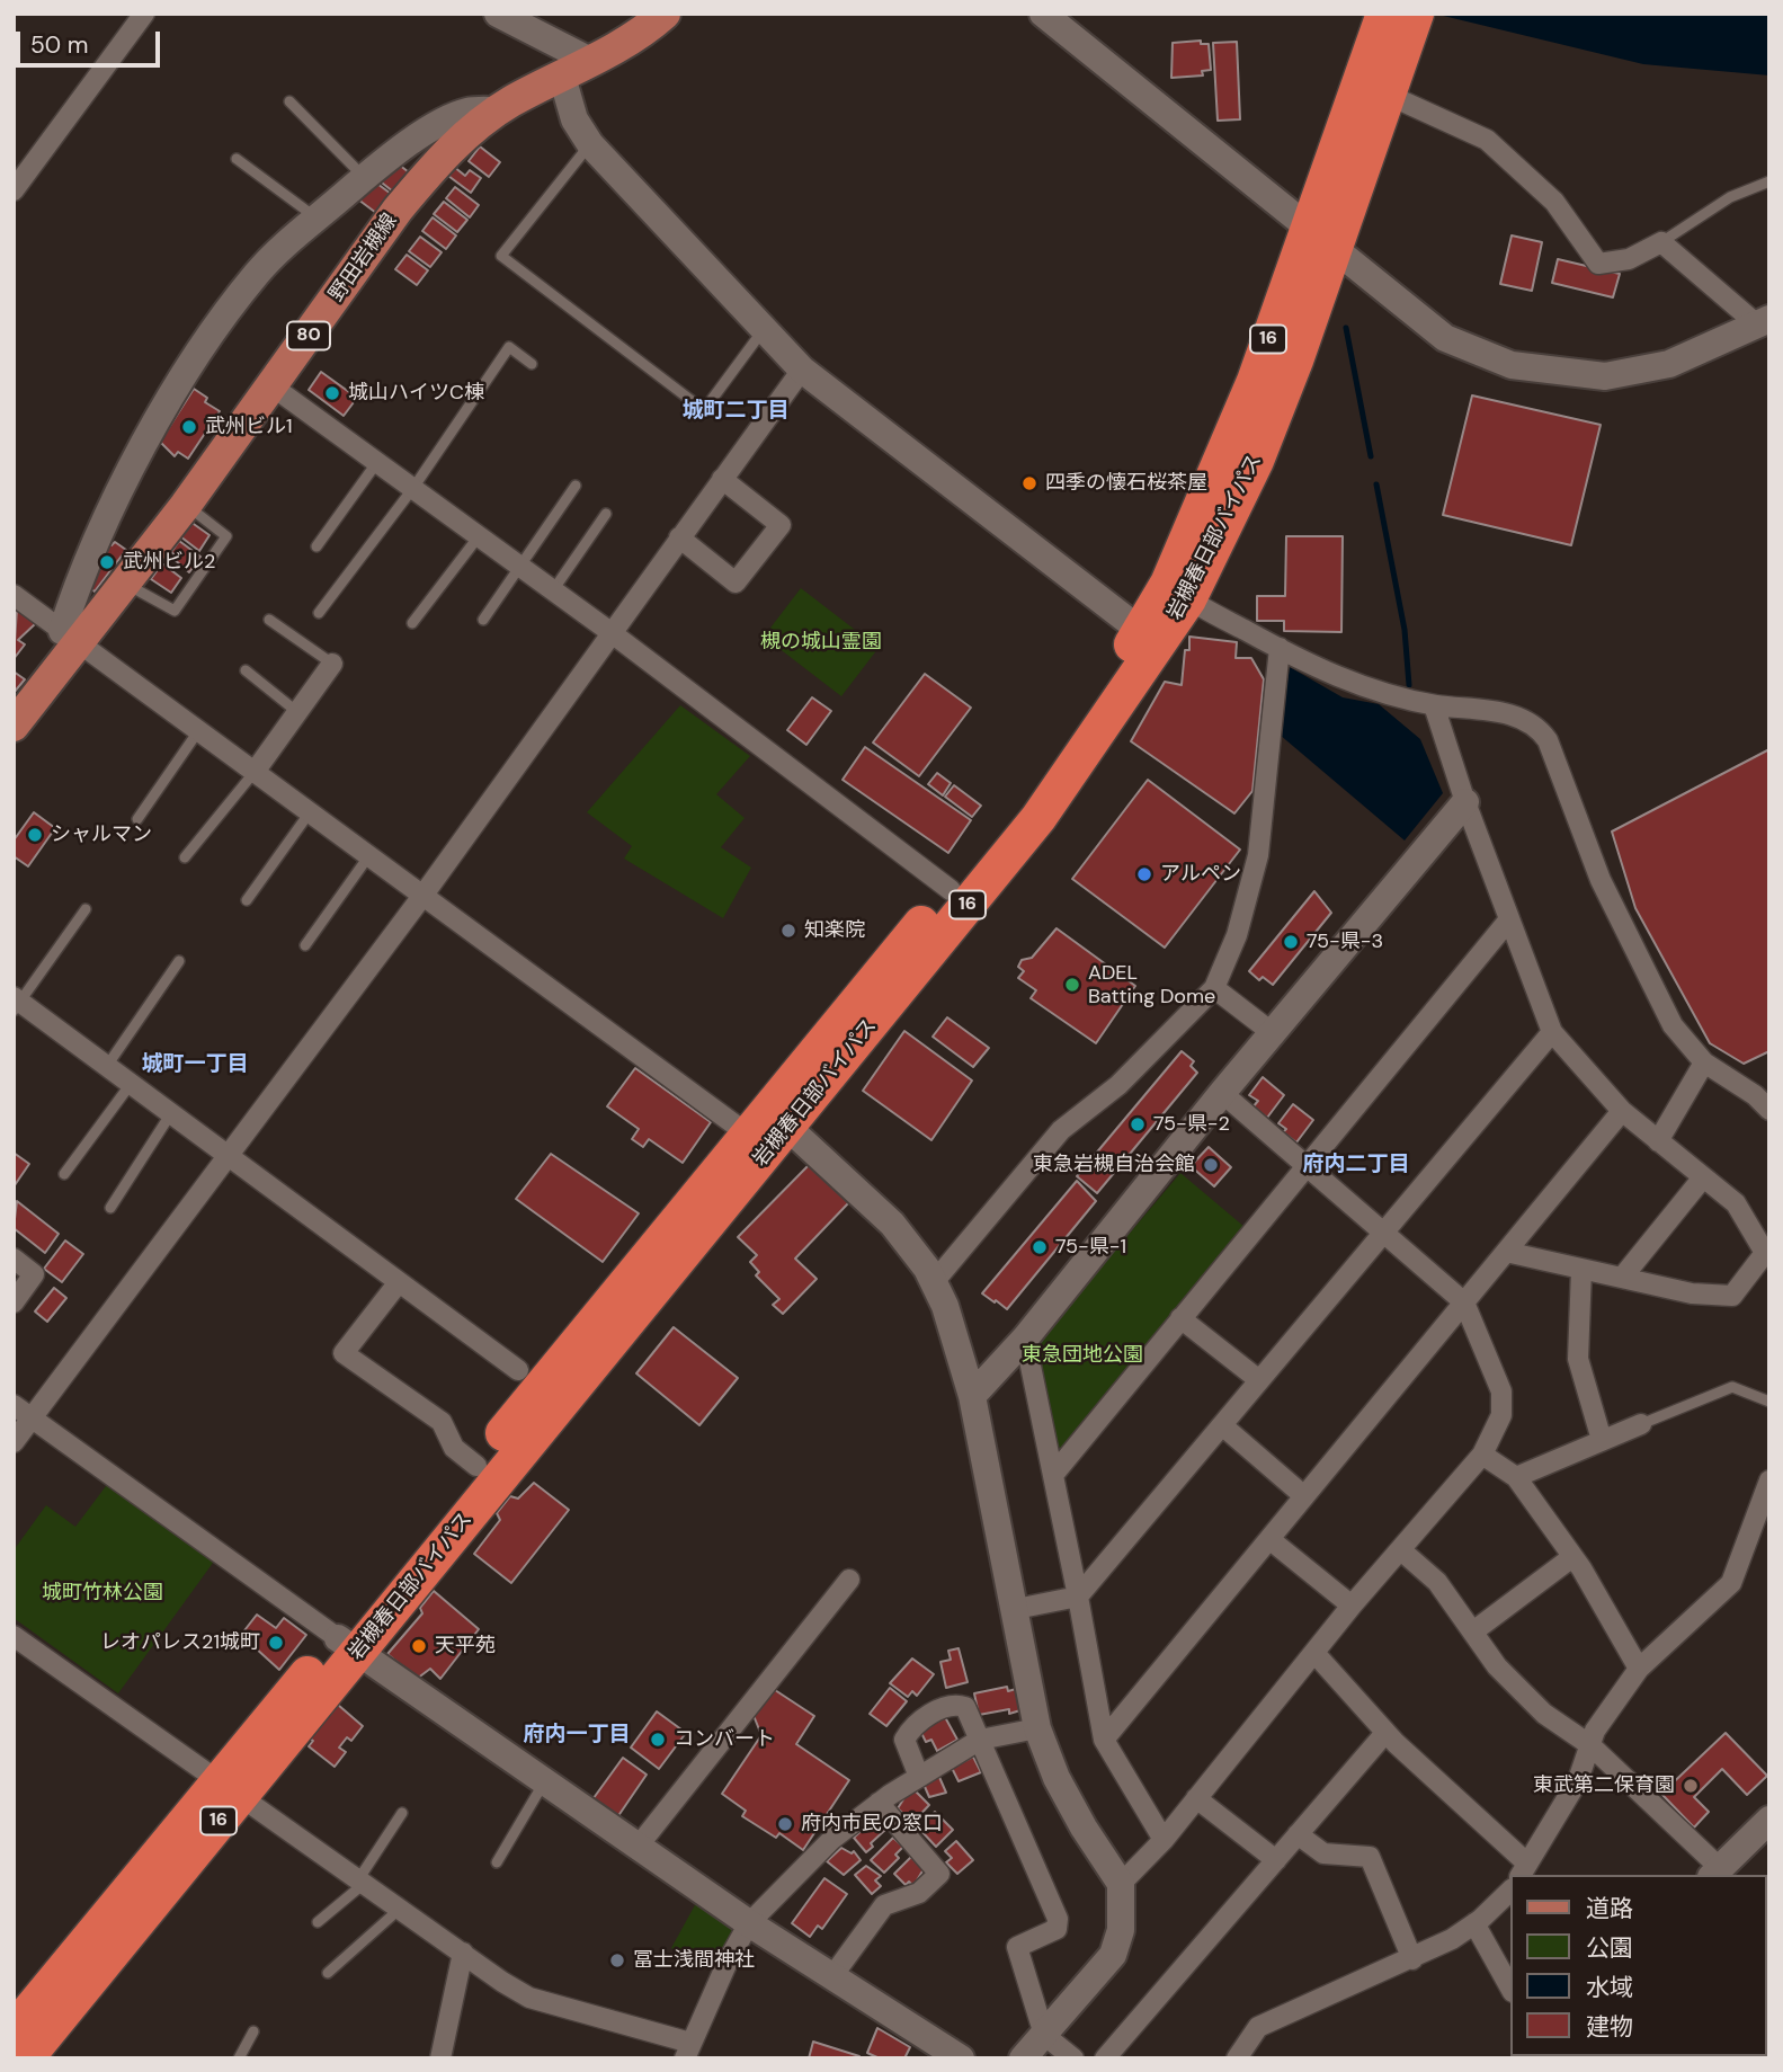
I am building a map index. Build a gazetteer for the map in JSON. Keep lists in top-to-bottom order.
{
  "streets": {
    "highway": ["16", "岩槻春日部バイパス"],
    "main road": ["野田岩槻線", "80"]
  },
  "districts": [
    "城町二丁目",
    "城町一丁目",
    "府内二丁目",
    "府内一丁目"
  ],
  "parks": ["槻の城山霊園", "東急団地公園", "城町竹林公園"],
  "places": [
    "城山ハイツC棟",
    "武州ビル1",
    "四季の懐石桜茶屋",
    "武州ビル2",
    "シャルマン",
    "アルペン",
    "知楽院",
    "75-県-3",
    "ADEL Batting Dome",
    "75-県-2",
    "東急岩槻自治会館",
    "75-県-1",
    "レオパレス21城町",
    "天平苑",
    "コンバート",
    "東武第二保育園",
    "府内市民の窓口",
    "冨士浅間神社"
  ],
  "legend": [
    "道路",
    "公園",
    "水域",
    "建物"
  ],
  "scale_bar": "50 m"
}
